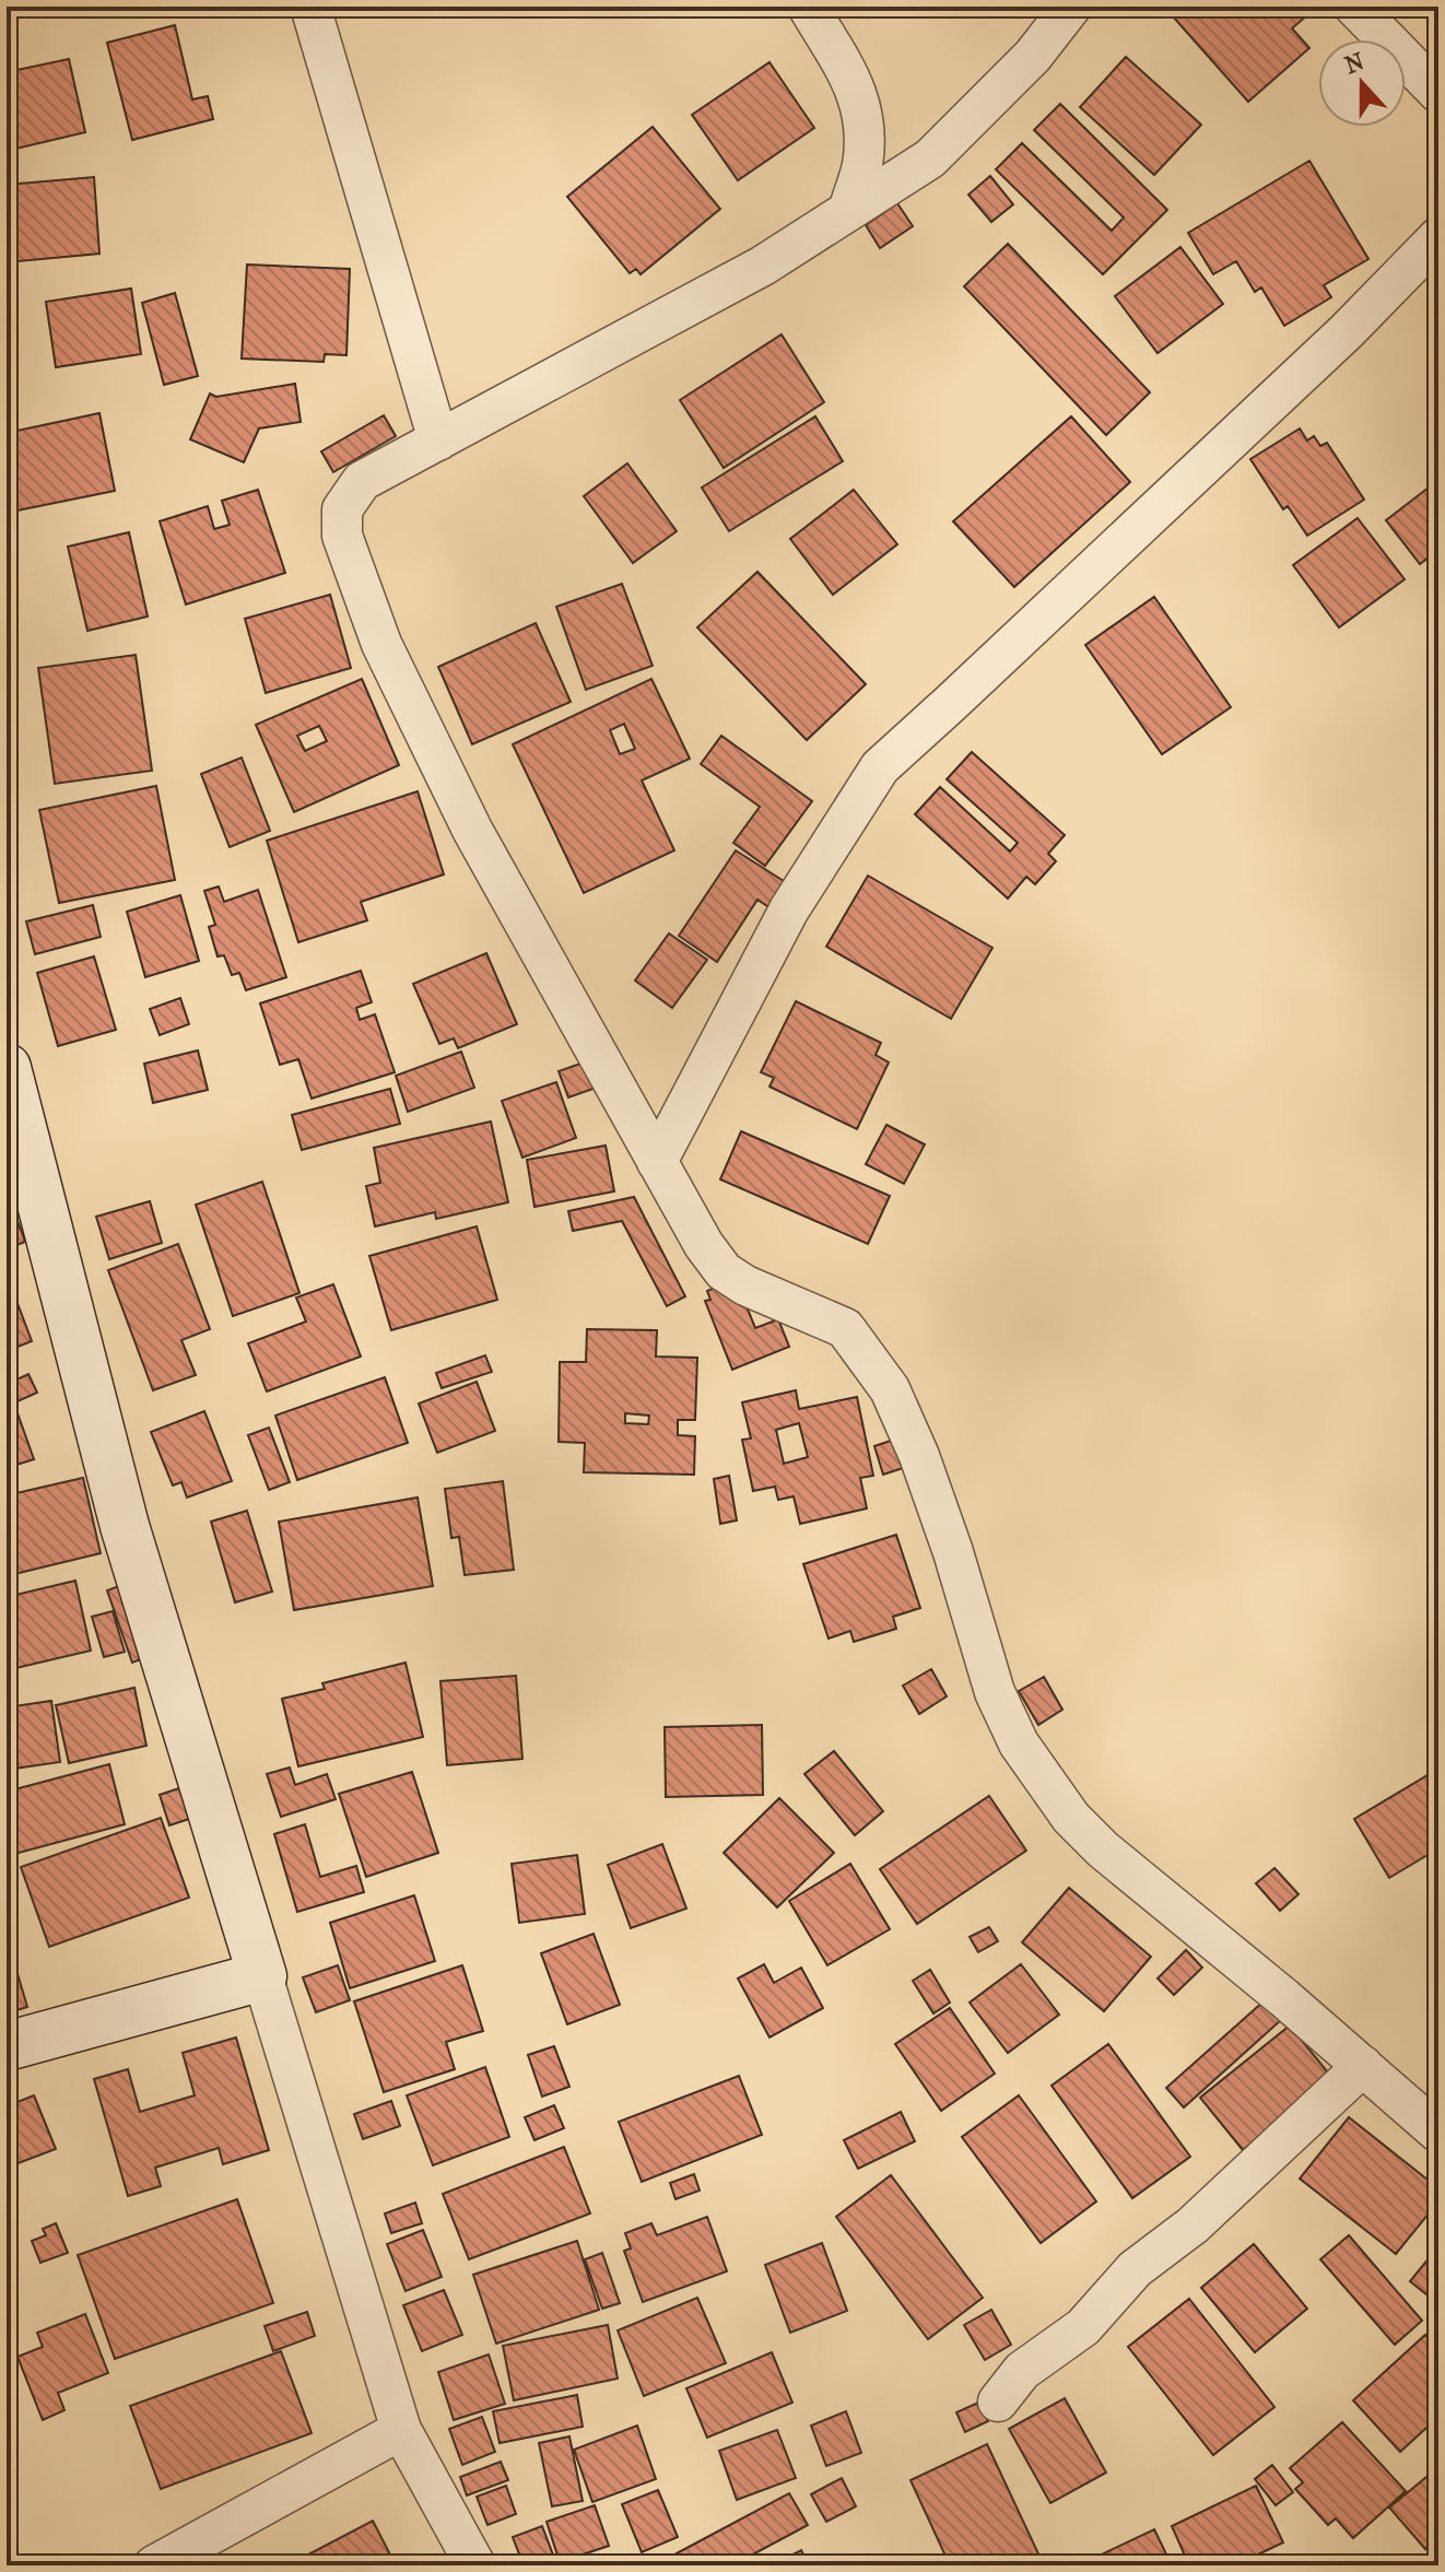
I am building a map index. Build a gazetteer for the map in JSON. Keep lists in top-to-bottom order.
{
  "north": "top"
}
